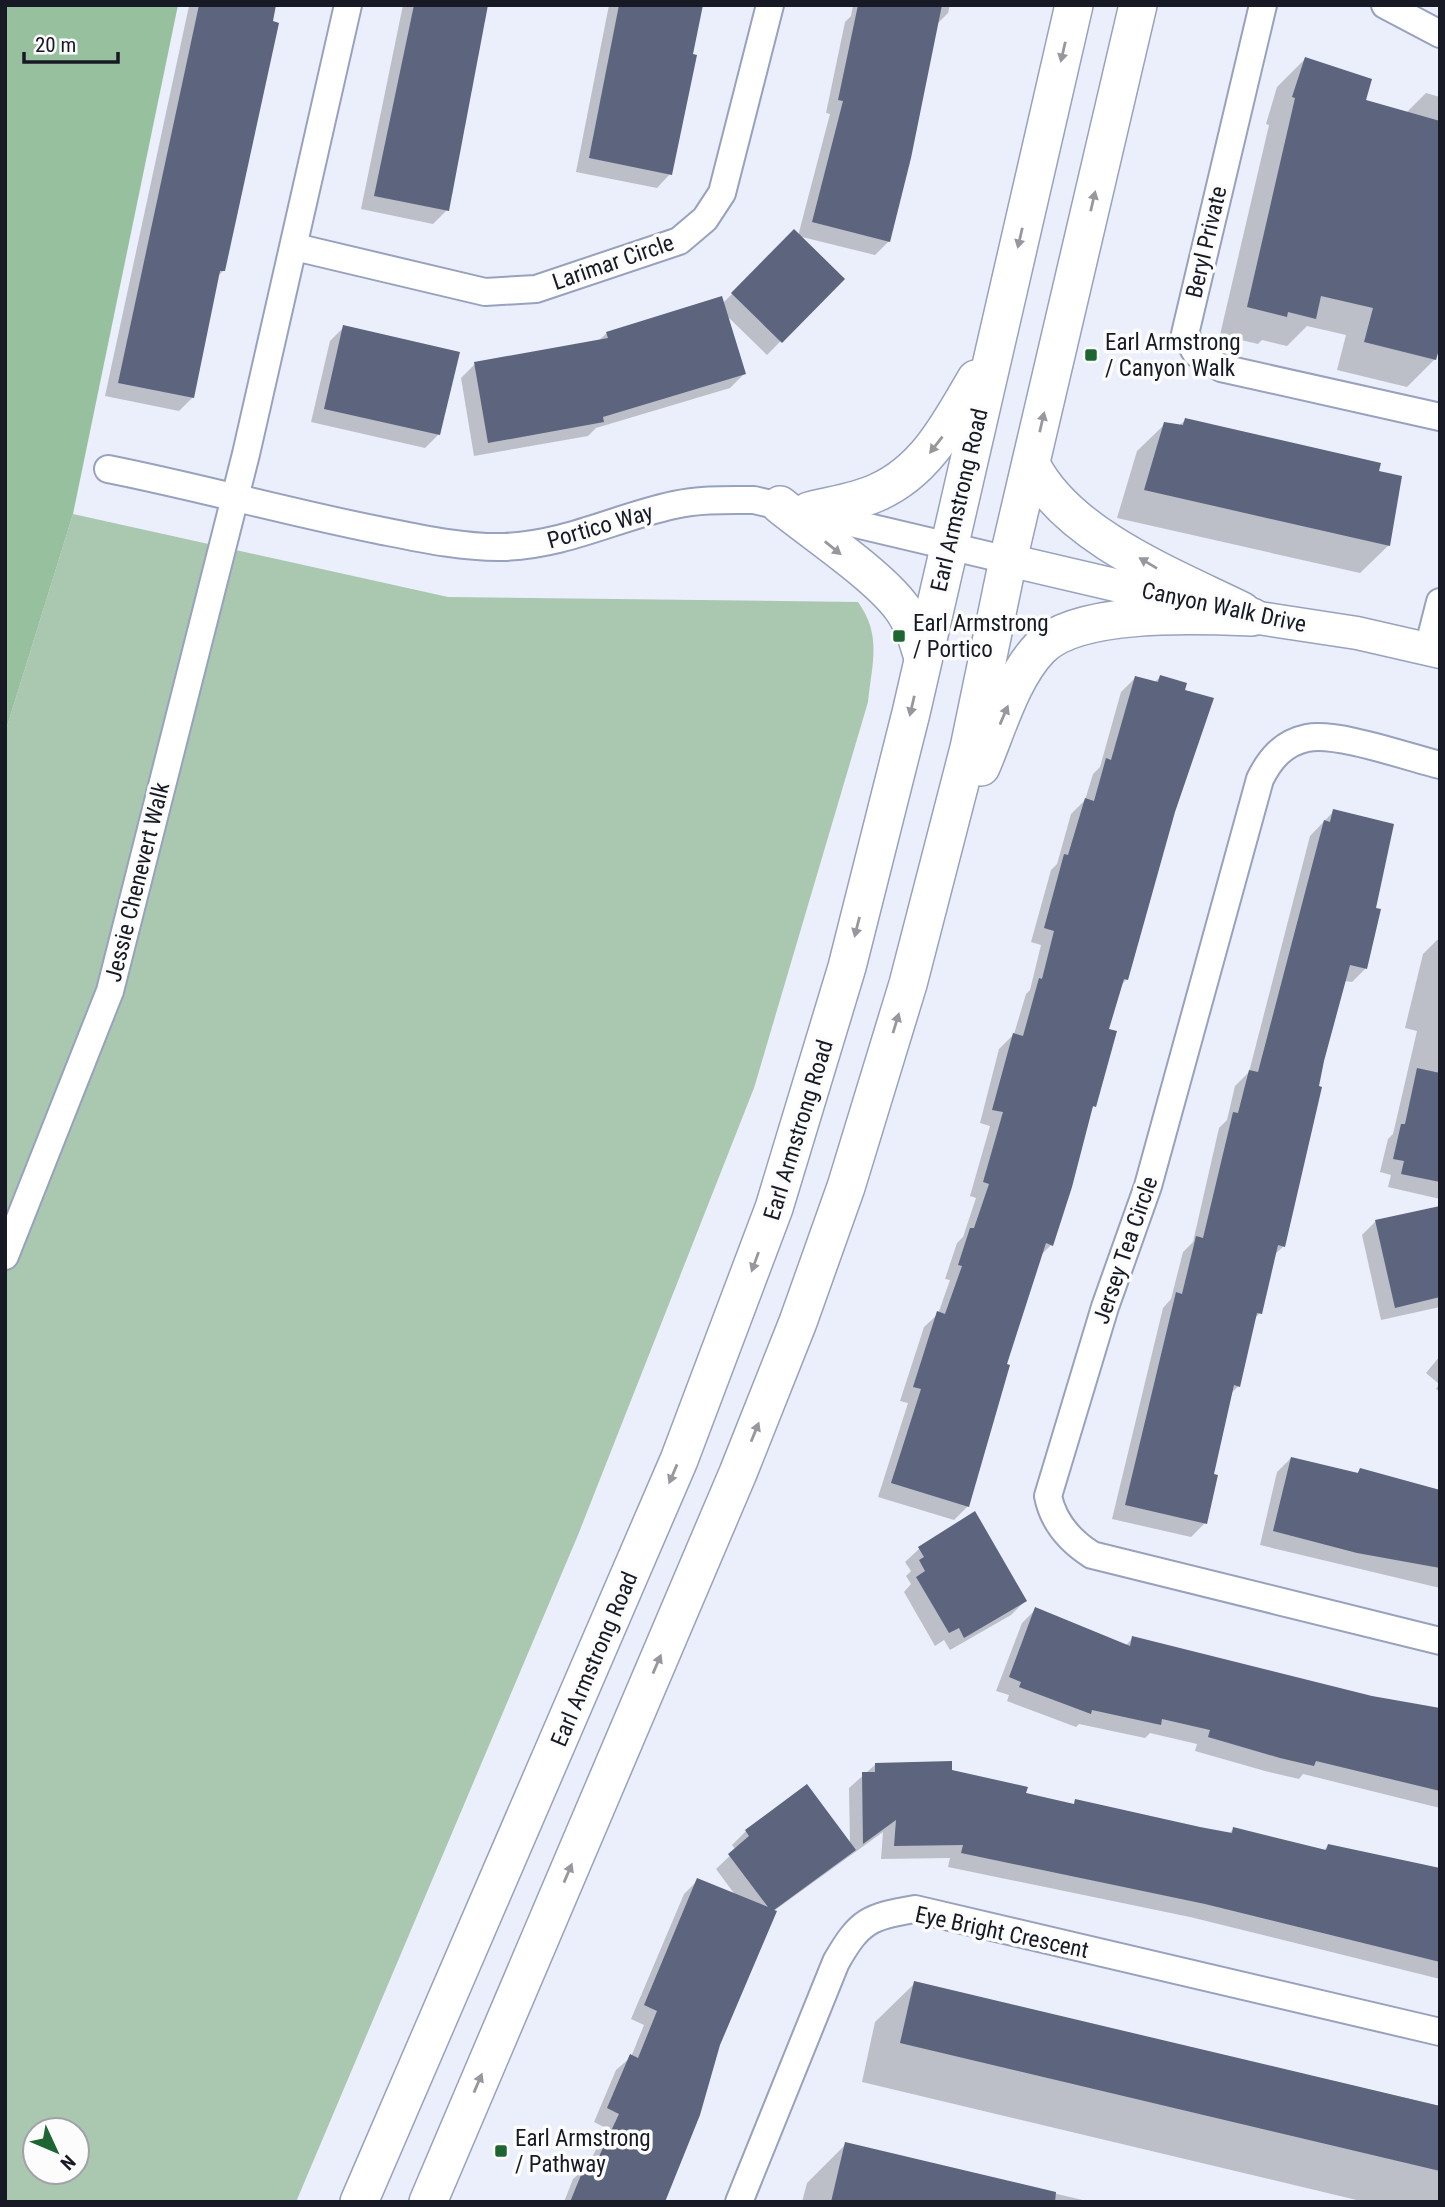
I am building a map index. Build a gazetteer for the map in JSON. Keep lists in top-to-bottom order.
{
  "streets": {
    "main road": ["Earl Armstrong Road"],
    "street": [
      "Beryl Private",
      "Larimar Circle",
      "Portico Way",
      "Canyon Walk Drive",
      "Jessie Chenevert Walk",
      "Jersey Tea Circle",
      "Eye Bright Crescent"
    ]
  },
  "crossings": [
    ["Earl Armstrong Road", "Portico Way"],
    ["Portico Way", "Canyon Walk Drive"],
    ["Portico Way", "Jessie Chenevert Walk"]
  ],
  "places": {
    "transit": ["Earl Armstrong / Canyon Walk", "Earl Armstrong / Portico", "Earl Armstrong / Pathway"]
  },
  "scale_bar": "20 m",
  "north": "bottom right"
}
